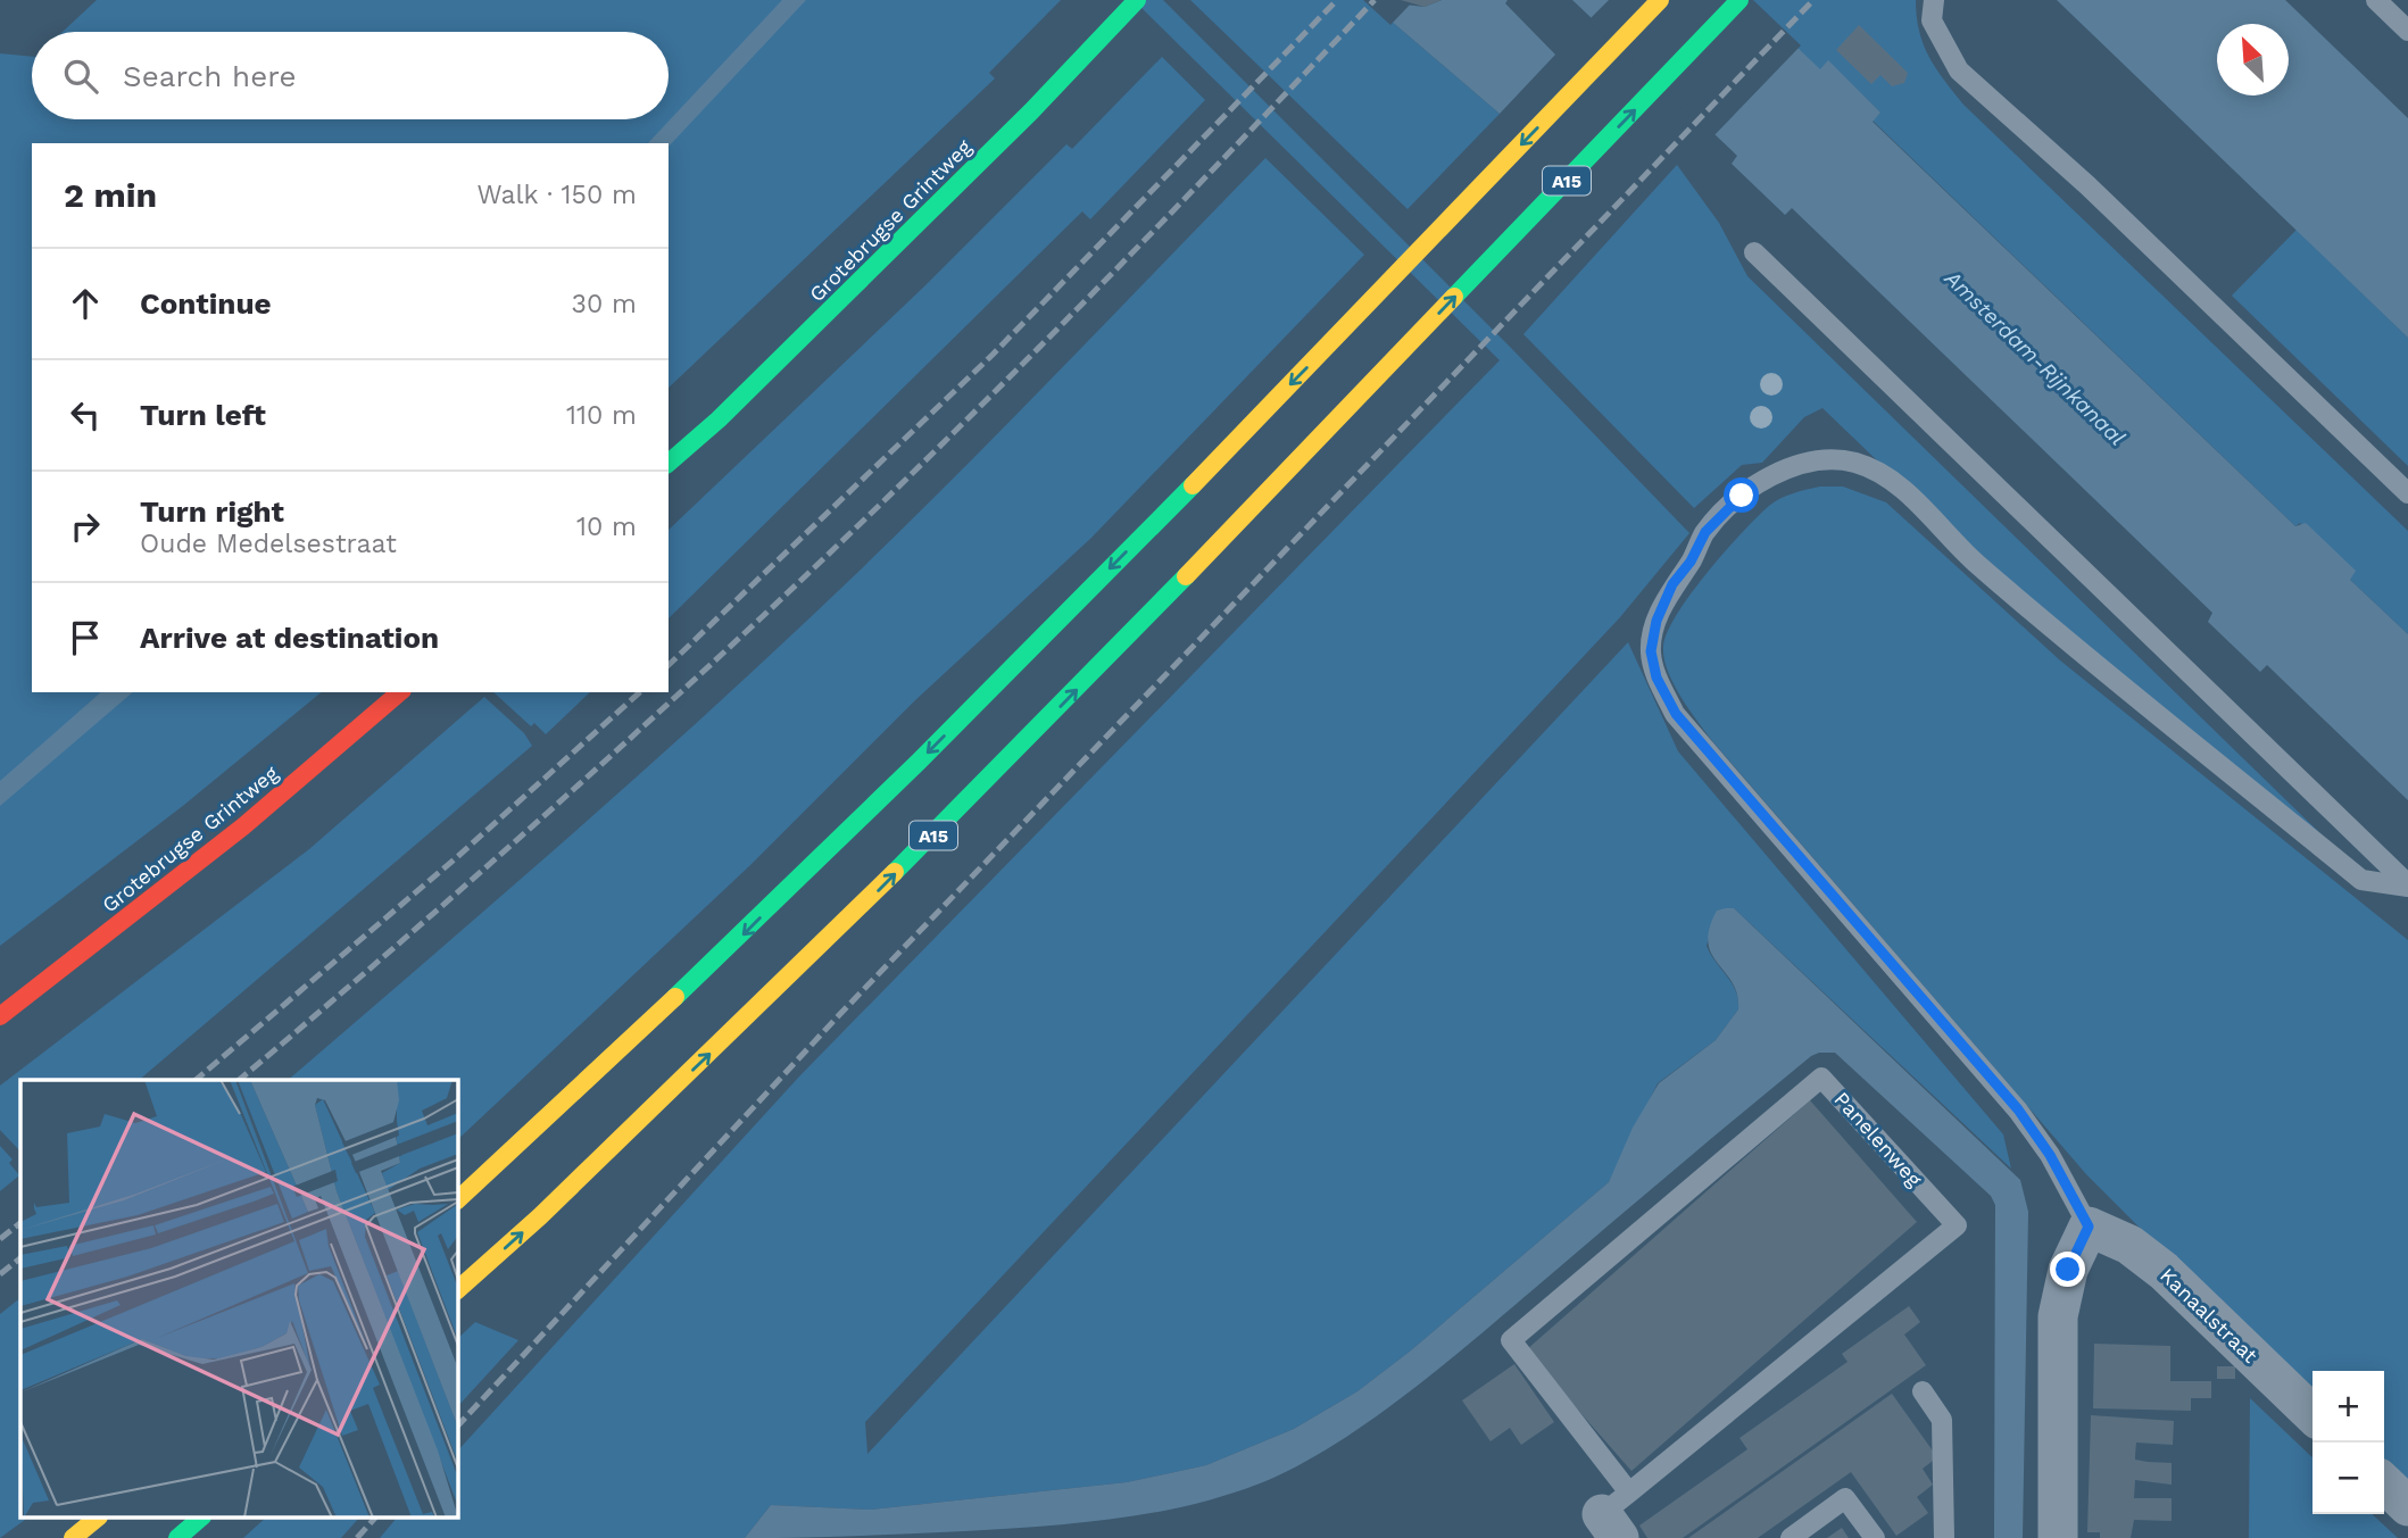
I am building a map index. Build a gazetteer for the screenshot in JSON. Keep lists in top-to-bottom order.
{
  "streets": {
    "main road": ["A15", "Grotebrugse Grintweg"],
    "street": ["Kanaalstraat"],
    "lane": ["Panelenweg"]
  },
  "water": ["Amsterdam-Rijnkanaal"],
  "north": "top left",
  "page": {
    "search": "Search here",
    "heading": ["2 min", "Walk · 150 m"],
    "list": [
      ["Continue", "30 m"],
      ["Turn left", "110 m"],
      ["Turn right", "Oude Medelsestraat", "10 m"],
      "Arrive at destination"
    ],
    "map_buttons": ["+", "−"]
  }
}
